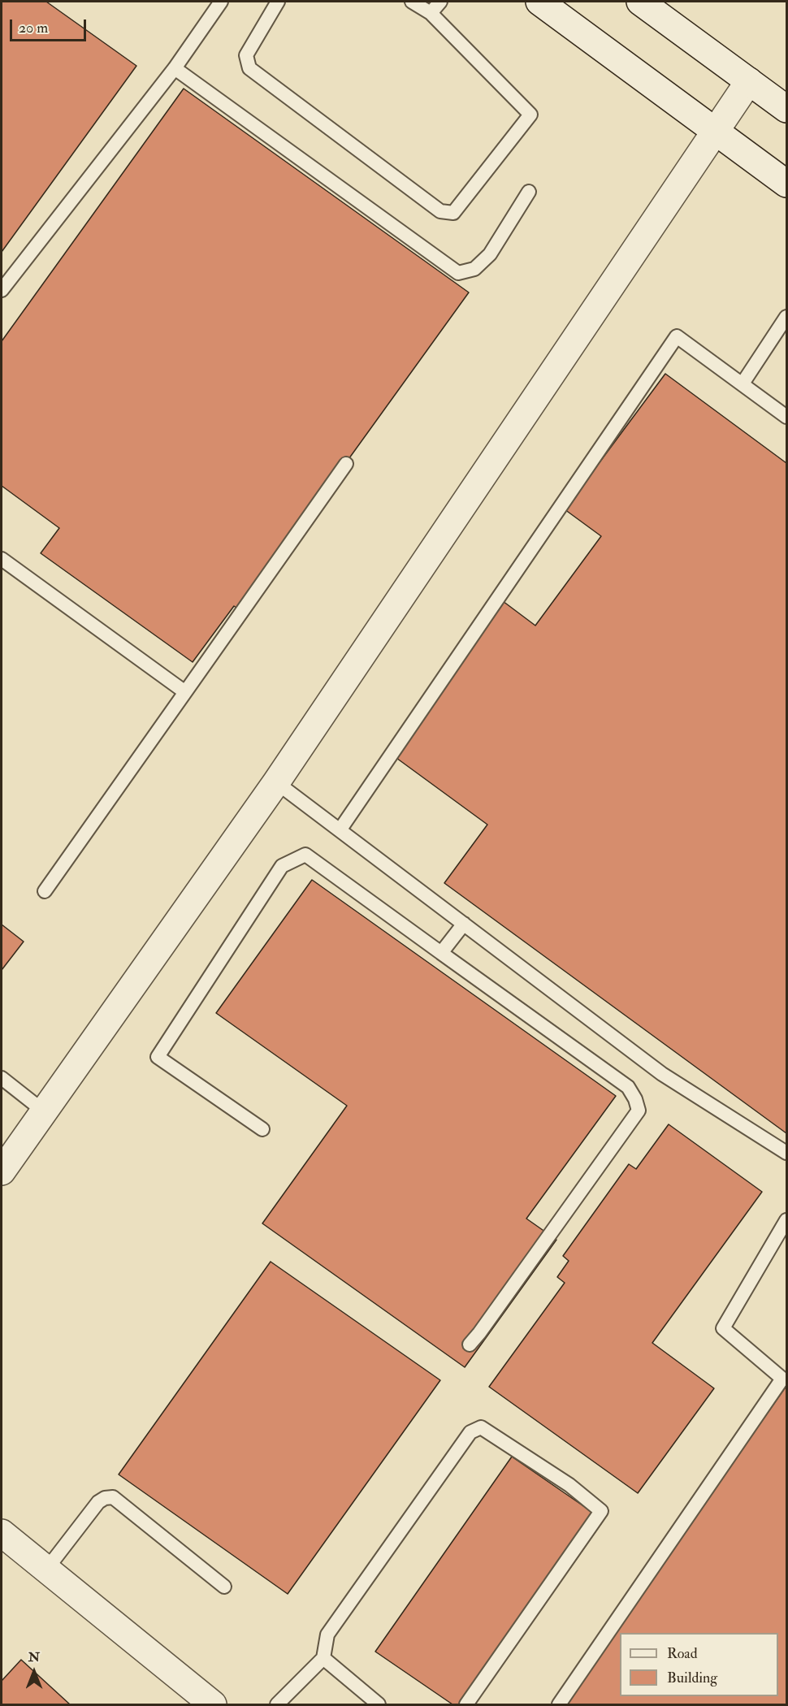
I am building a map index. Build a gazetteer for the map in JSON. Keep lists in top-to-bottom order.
{
  "legend": ["Road", "Building"],
  "scale_bar": "20 m",
  "north": "top"
}
